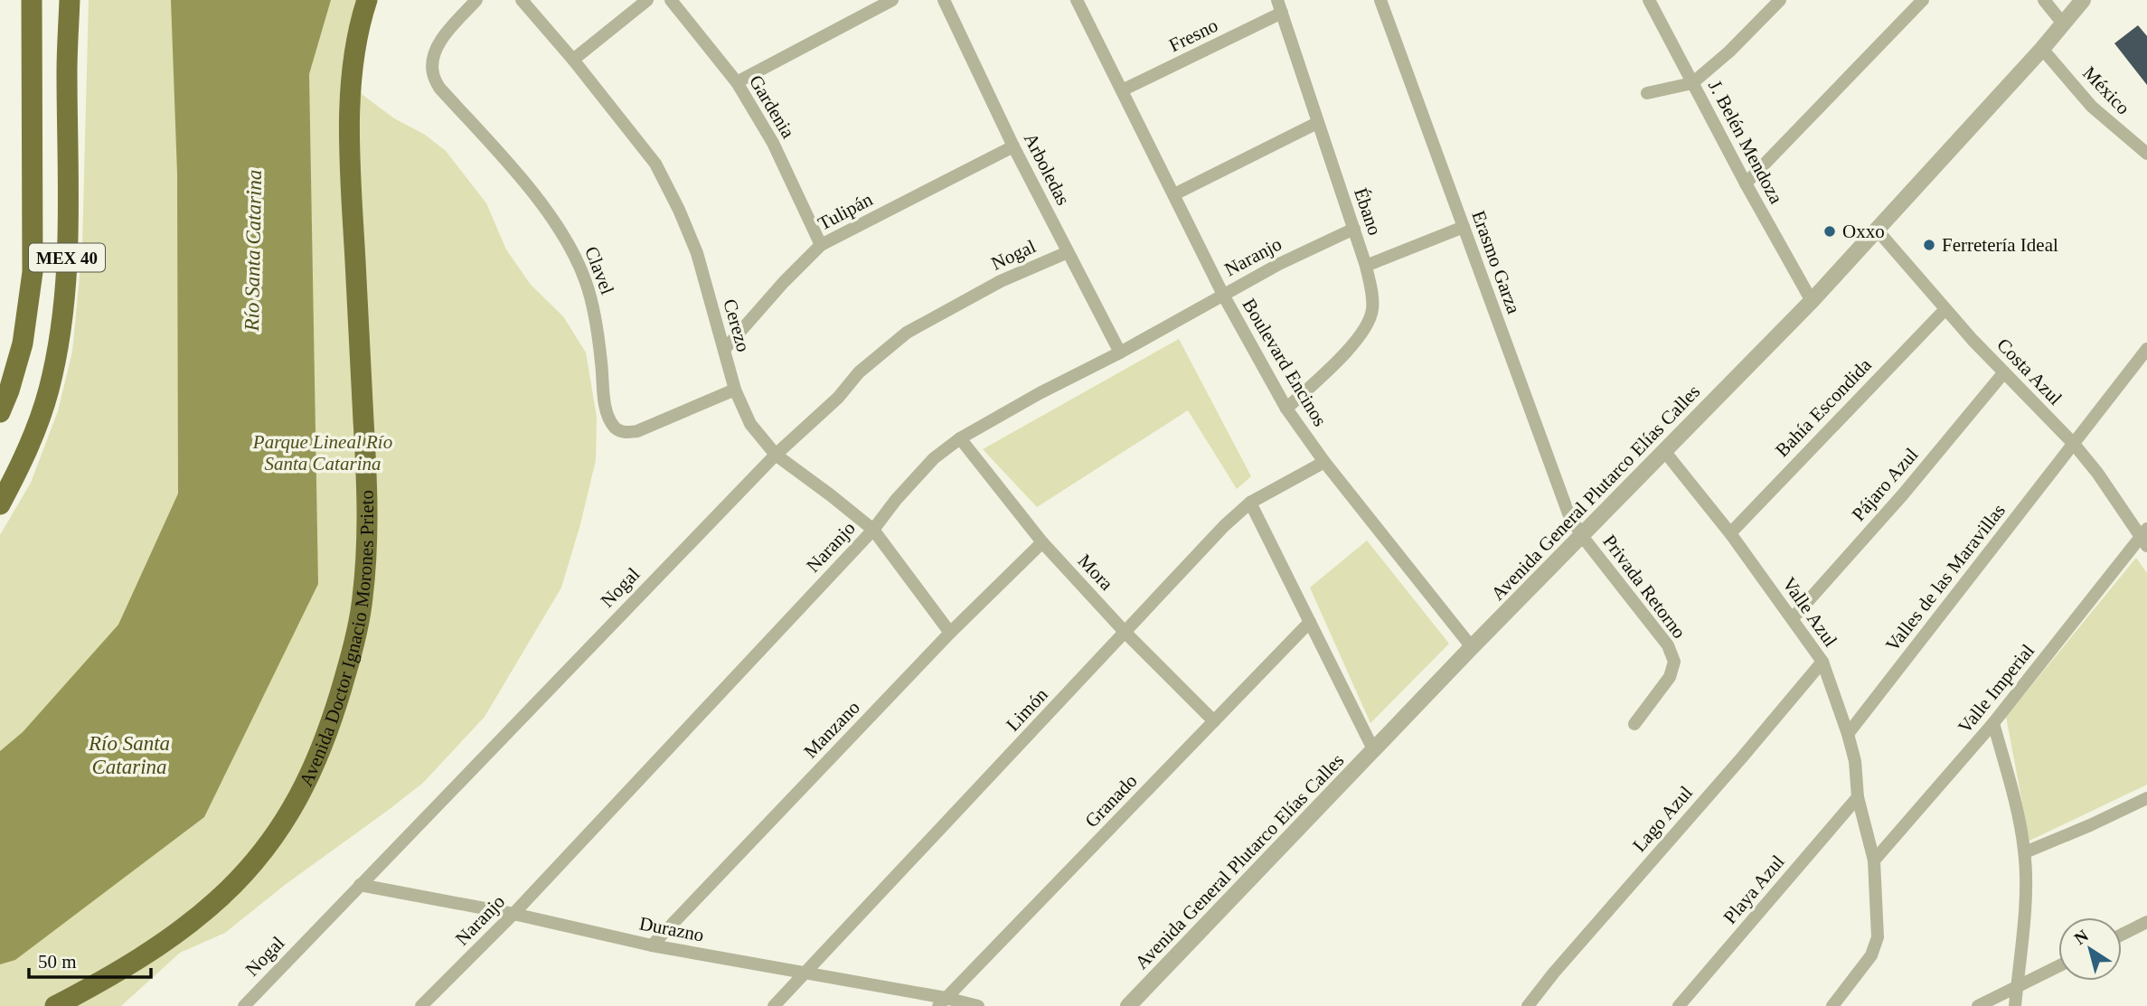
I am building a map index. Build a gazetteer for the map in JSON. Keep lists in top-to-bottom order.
{
  "streets": {
    "highway": ["MEX 40", "Avenida Doctor Ignacio Morones Prieto"],
    "street": [
      "Fresno",
      "México",
      "Gardenia",
      "J. Belén Mendoza",
      "Arboledas",
      "Tulipán",
      "Ébano",
      "Nogal",
      "Naranjo",
      "Erasmo Garza",
      "Clavel",
      "Cerezo",
      "Boulevard Encinos",
      "Costa Azul",
      "Bahía Escondida",
      "Pájaro Azul",
      "Avenida General Plutarco Elías Calles",
      "Mora",
      "Valles de las Maravillas",
      "Privada Retorno",
      "Valle Azul",
      "Valle Imperial",
      "Limón",
      "Manzano",
      "Granado",
      "Lago Azul",
      "Playa Azul",
      "Durazno"
    ]
  },
  "crossings": [
    ["Fresno", "Ébano"],
    ["Fresno", "Boulevard Encinos"],
    ["México", "Avenida General Plutarco Elías Calles"],
    ["Gardenia", "Tulipán"],
    ["J. Belén Mendoza", "Avenida General Plutarco Elías Calles"],
    ["Arboledas", "Tulipán"],
    ["Arboledas", "Nogal"],
    ["Arboledas", "Naranjo"],
    ["Tulipán", "Cerezo"],
    ["Ébano", "Naranjo"],
    ["Ébano", "Boulevard Encinos"],
    ["Nogal", "Cerezo"],
    ["Nogal", "Durazno"],
    ["Naranjo", "Cerezo"],
    ["Naranjo", "Boulevard Encinos"],
    ["Naranjo", "Mora"],
    ["Naranjo", "Durazno"],
    ["Erasmo Garza", "Avenida General Plutarco Elías Calles"],
    ["Erasmo Garza", "Privada Retorno"],
    ["Clavel", "Cerezo"],
    ["Cerezo", "Manzano"],
    ["Boulevard Encinos", "Avenida General Plutarco Elías Calles"],
    ["Boulevard Encinos", "Limón"],
    ["Costa Azul", "Bahía Escondida"],
    ["Costa Azul", "Pájaro Azul"],
    ["Costa Azul", "Avenida General Plutarco Elías Calles"],
    ["Costa Azul", "Valles de las Maravillas"],
    ["Costa Azul", "Valle Imperial"],
    ["Bahía Escondida", "Valle Azul"],
    ["Pájaro Azul", "Valle Azul"],
    ["Avenida General Plutarco Elías Calles", "Privada Retorno"],
    ["Avenida General Plutarco Elías Calles", "Valle Azul"],
    ["Mora", "Limón"],
    ["Mora", "Manzano"],
    ["Mora", "Granado"],
    ["Valles de las Maravillas", "Valle Azul"],
    ["Valle Azul", "Valle Imperial"],
    ["Valle Azul", "Lago Azul"],
    ["Valle Azul", "Playa Azul"],
    ["Limón", "Durazno"],
    ["Manzano", "Durazno"],
    ["Granado", "Durazno"]
  ],
  "water": ["Río Santa Catarina"],
  "parks": ["Parque Lineal Río Santa Catarina"],
  "places": ["Oxxo", "Ferretería Ideal"],
  "scale_bar": "50 m",
  "north": "top left"
}
